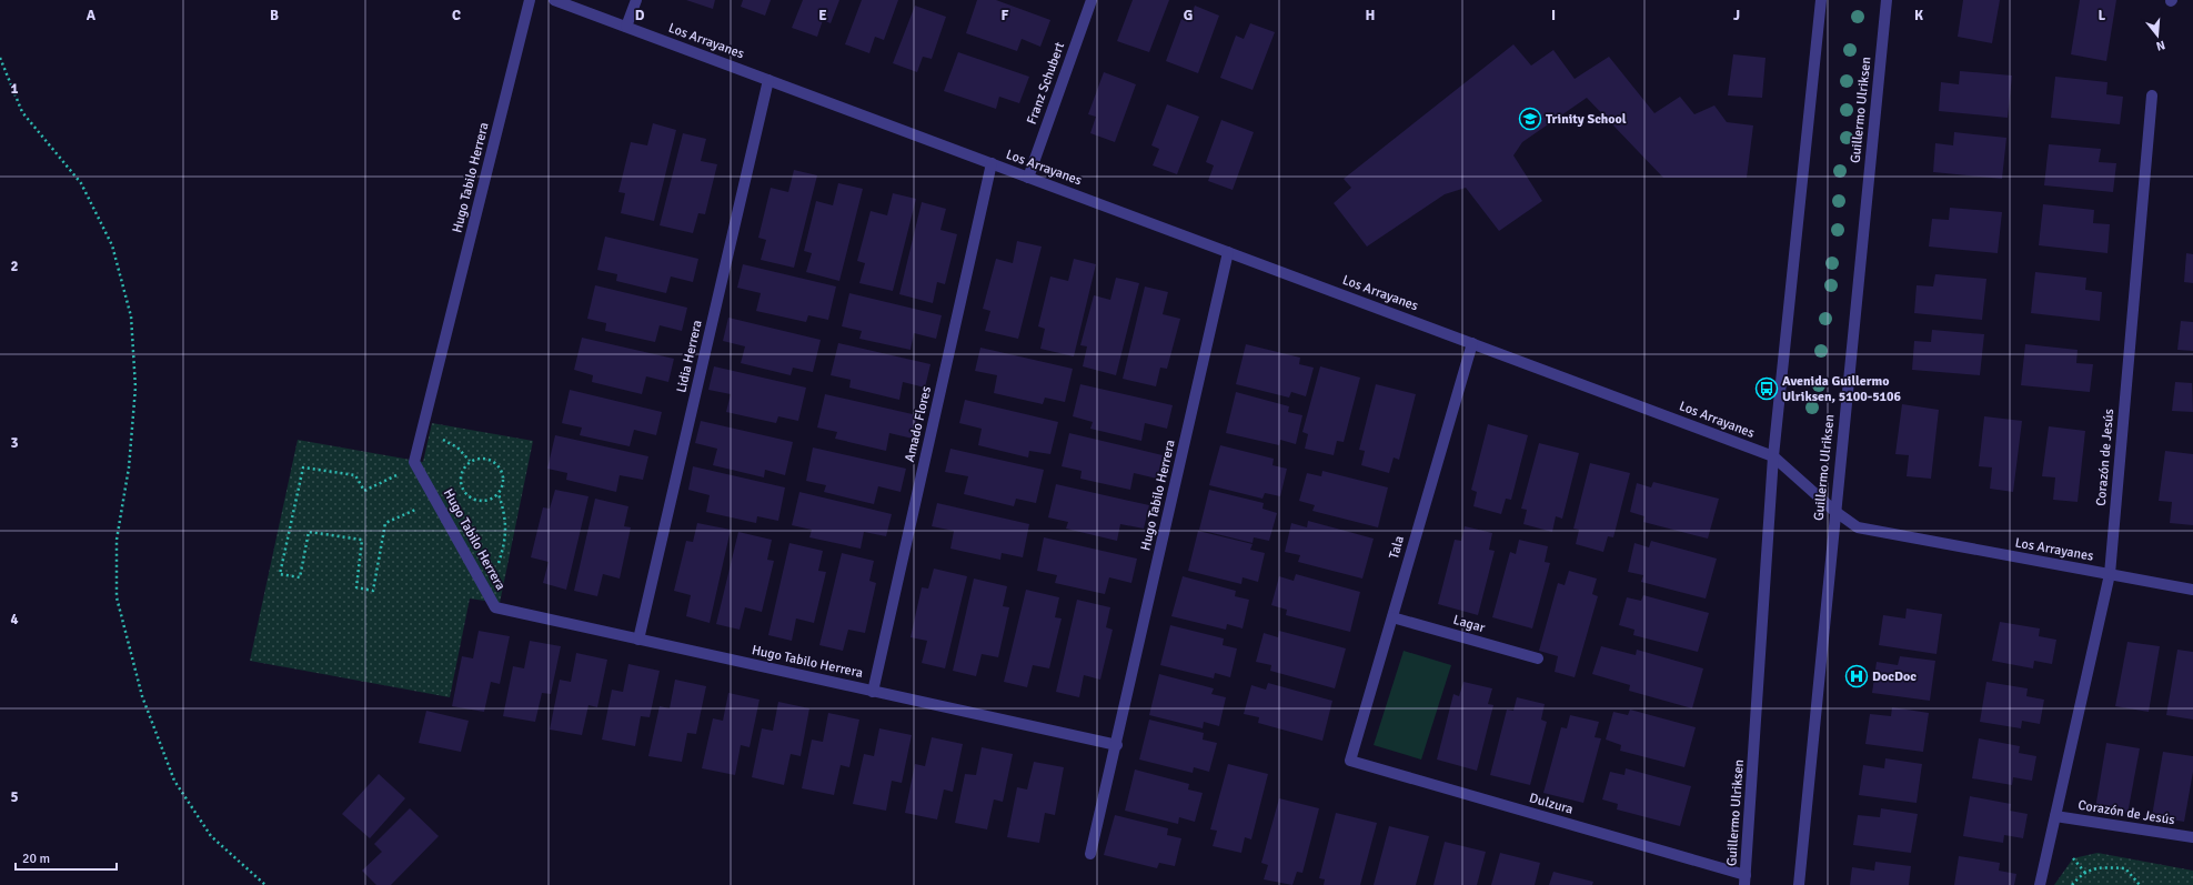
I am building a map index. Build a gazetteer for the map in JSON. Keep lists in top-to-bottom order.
{
  "streets": {
    "street": [
      "Los Arrayanes",
      "Franz Schubert",
      "Guillermo Ulriksen",
      "Hugo Tabilo Herrera",
      "Lidia Herrera",
      "Amado Flores",
      "Corazón de Jesús",
      "Tala",
      "Lagar",
      "Dulzura"
    ]
  },
  "crossings": [
    ["Los Arrayanes", "Franz Schubert"],
    ["Los Arrayanes", "Guillermo Ulriksen"],
    ["Los Arrayanes", "Hugo Tabilo Herrera"],
    ["Los Arrayanes", "Lidia Herrera"],
    ["Los Arrayanes", "Amado Flores"],
    ["Los Arrayanes", "Corazón de Jesús"],
    ["Los Arrayanes", "Tala"],
    ["Guillermo Ulriksen", "Dulzura"],
    ["Hugo Tabilo Herrera", "Lidia Herrera"],
    ["Hugo Tabilo Herrera", "Amado Flores"],
    ["Tala", "Lagar"],
    ["Tala", "Dulzura"]
  ],
  "places": {
    "school or university": ["Trinity School"],
    "bus stop": ["Avenida Guillermo Ulriksen, 5100-5106"],
    "hospital": ["DocDoc"]
  },
  "scale_bar": "20 m",
  "north": "bottom",
  "grid": {
    "columns": [
      "A",
      "B",
      "C",
      "D",
      "E",
      "F",
      "G",
      "H",
      "I",
      "J",
      "K",
      "L"
    ],
    "rows": [
      "1",
      "2",
      "3",
      "4",
      "5"
    ]
  }
}
